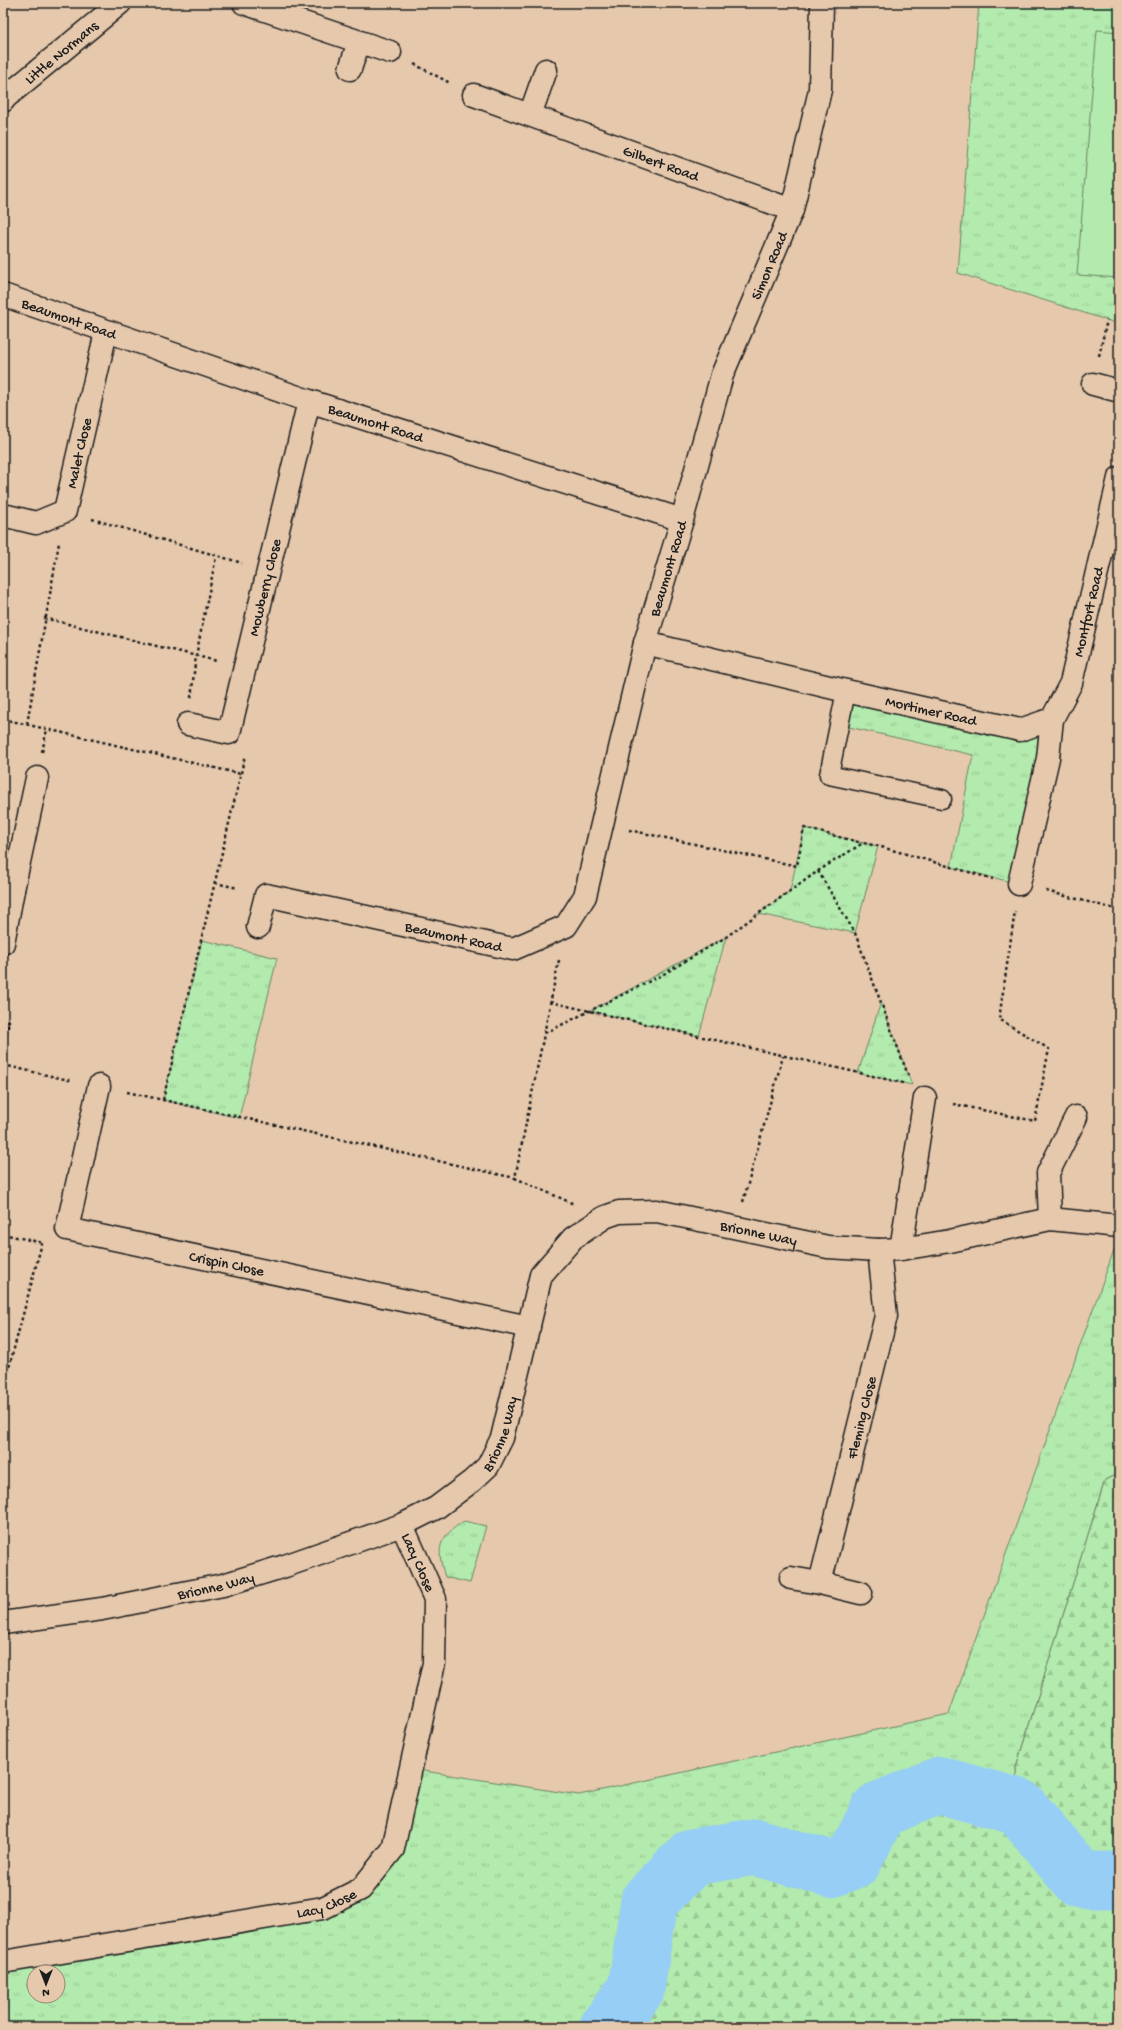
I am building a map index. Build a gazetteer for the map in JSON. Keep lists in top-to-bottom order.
{
  "streets": {
    "street": [
      "Little Normans",
      "Gilbert Road",
      "Simon Road",
      "Beaumont Road",
      "Malet Close",
      "Mowberry Close",
      "Montfort Road",
      "Mortimer Road",
      "Brionne Way",
      "Crispin Close",
      "Fleming Close",
      "Lacy Close"
    ]
  },
  "crossings": [
    ["Gilbert Road", "Simon Road"],
    ["Simon Road", "Beaumont Road"],
    ["Beaumont Road", "Malet Close"],
    ["Beaumont Road", "Mowberry Close"],
    ["Beaumont Road", "Mortimer Road"],
    ["Montfort Road", "Mortimer Road"],
    ["Brionne Way", "Crispin Close"],
    ["Brionne Way", "Fleming Close"],
    ["Brionne Way", "Lacy Close"]
  ],
  "north": "bottom"
}
